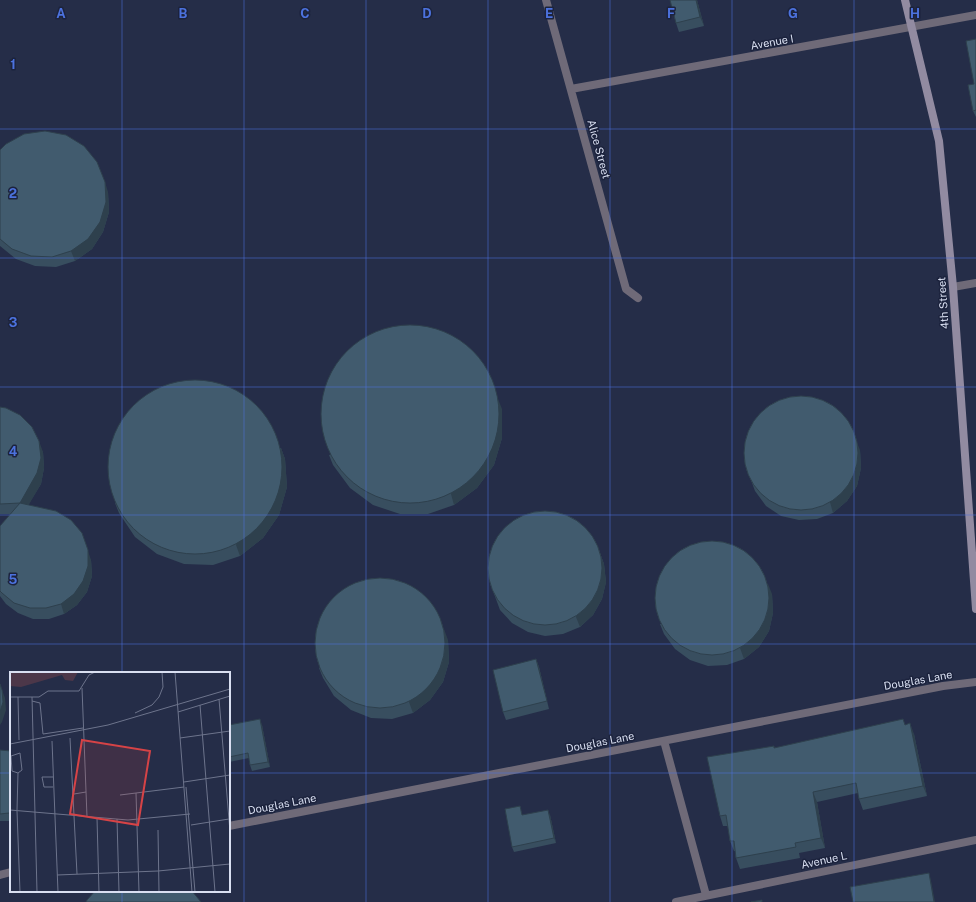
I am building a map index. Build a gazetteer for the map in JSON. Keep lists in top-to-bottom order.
{
  "streets": {
    "main road": ["4th Street"],
    "street": [
      "Avenue I",
      "Alice Street",
      "Douglas Lane",
      "Avenue L"
    ]
  },
  "crossings": [
    ["Avenue I", "Alice Street"],
    ["Avenue I", "4th Street"]
  ],
  "grid": {
    "columns": [
      "A",
      "B",
      "C",
      "D",
      "E",
      "F",
      "G",
      "H"
    ],
    "rows": [
      "1",
      "2",
      "3",
      "4",
      "5"
    ]
  }
}
